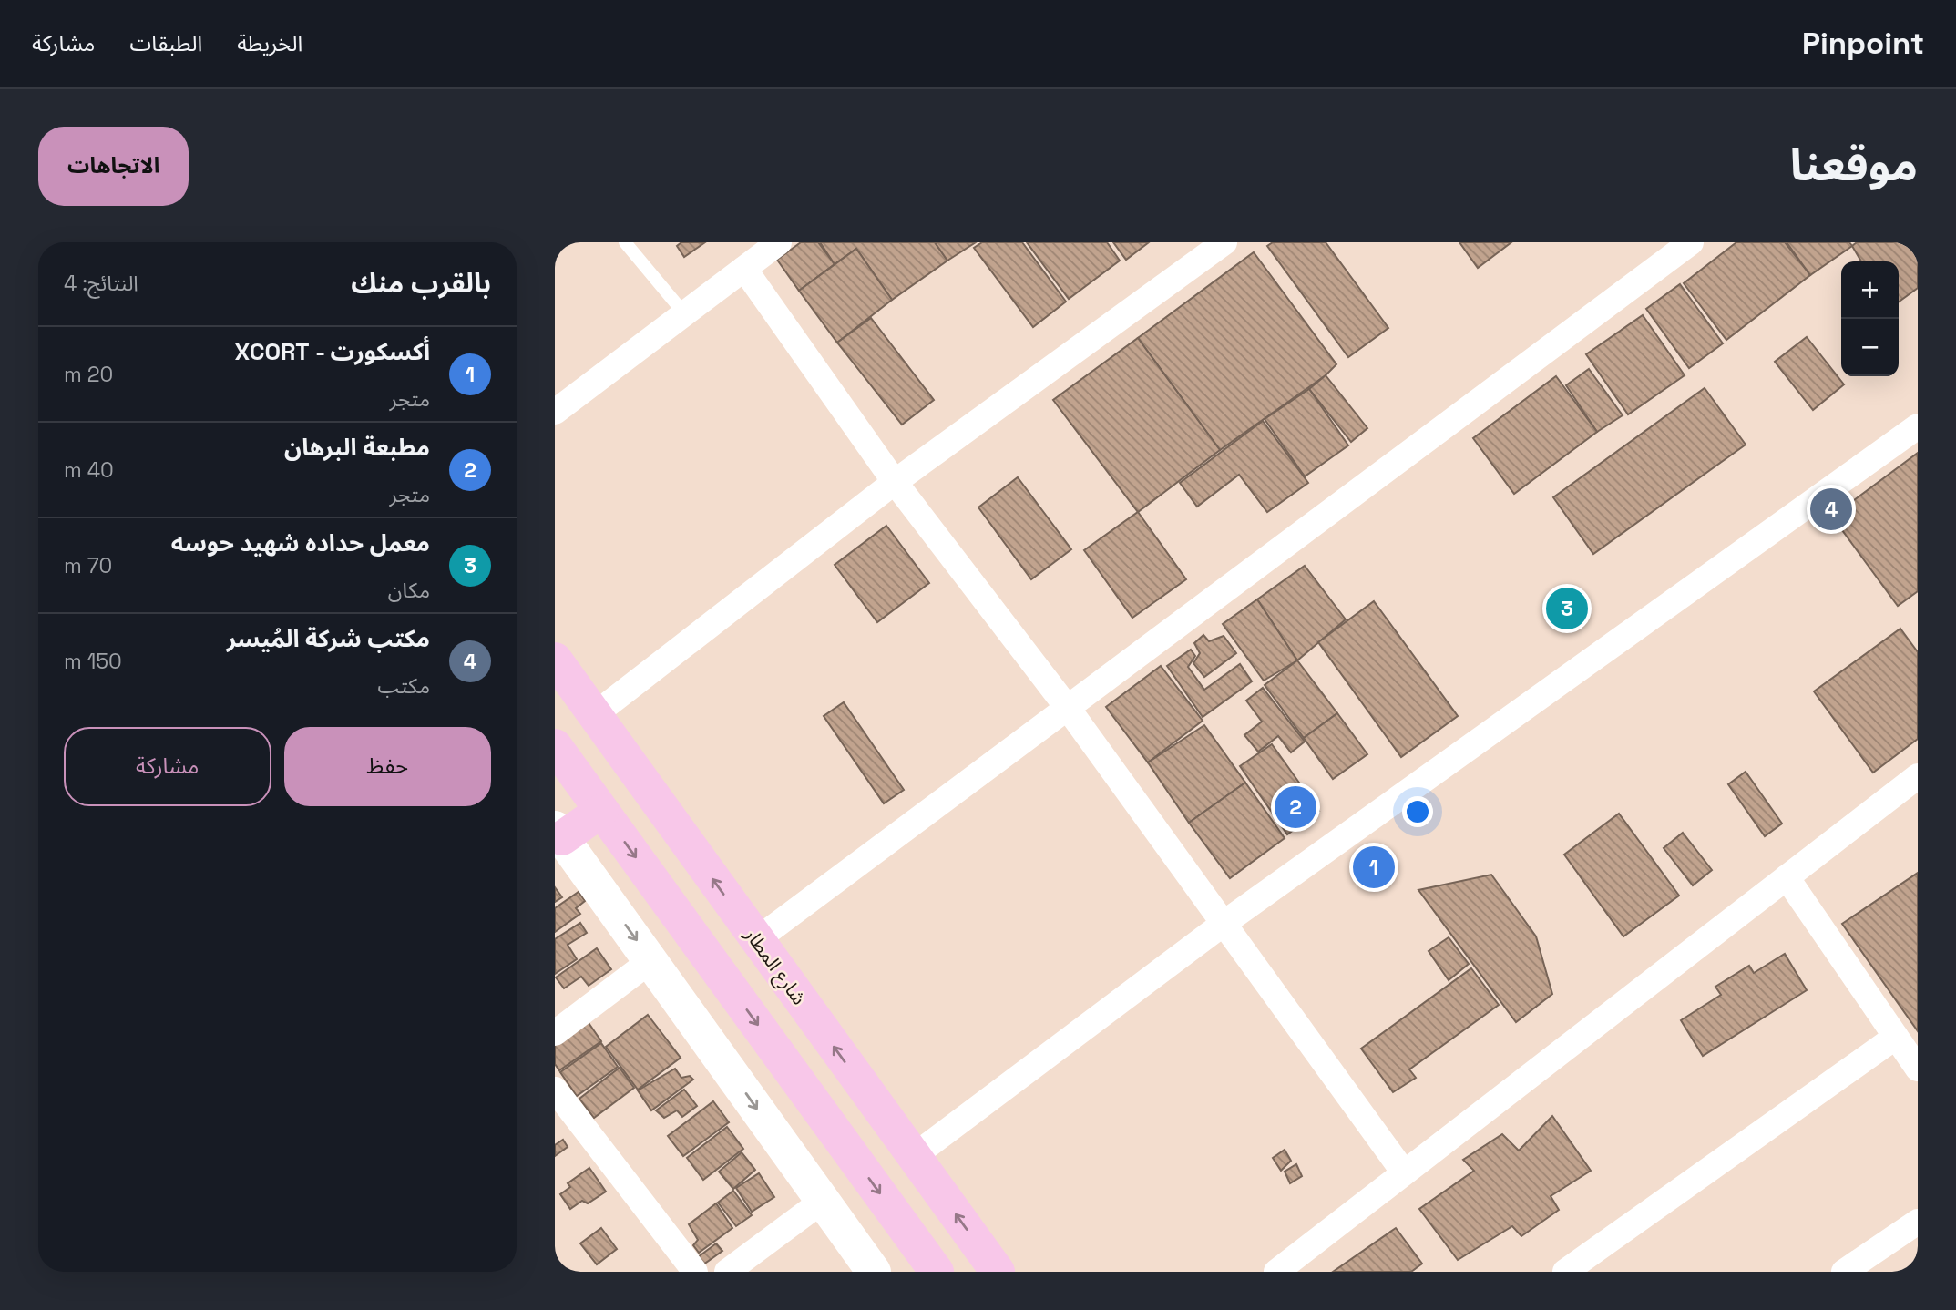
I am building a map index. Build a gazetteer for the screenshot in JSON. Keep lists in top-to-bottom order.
{
  "streets": {
    "main road": ["شارع المطار"]
  },
  "page": {
    "header": "Pinpoint",
    "nav": ["الخريطة", "الطبقات", "مشاركة"],
    "title": "موقعنا",
    "buttons": [
      "الاتجاهات",
      ["حفظ", "مشاركة"]
    ],
    "heading": ["بالقرب منك", "النتائج: 4"],
    "map_buttons": ["+", "−"],
    "list": [
      {
        "mark": "1",
        "name": "أكسكورت - XCORT",
        "note": "متجر",
        "value": "20 m"
      },
      {
        "mark": "2",
        "name": "مطبعة البرهان",
        "note": "متجر",
        "value": "40 m"
      },
      {
        "mark": "3",
        "name": "معمل حداده شهيد حوسه",
        "note": "مكان",
        "value": "70 m"
      },
      {
        "mark": "4",
        "name": "مكتب شركة المُيسر",
        "note": "مكتب",
        "value": "150 m"
      }
    ],
    "pins": [
      "4",
      "3",
      "2",
      "1"
    ]
  }
}
